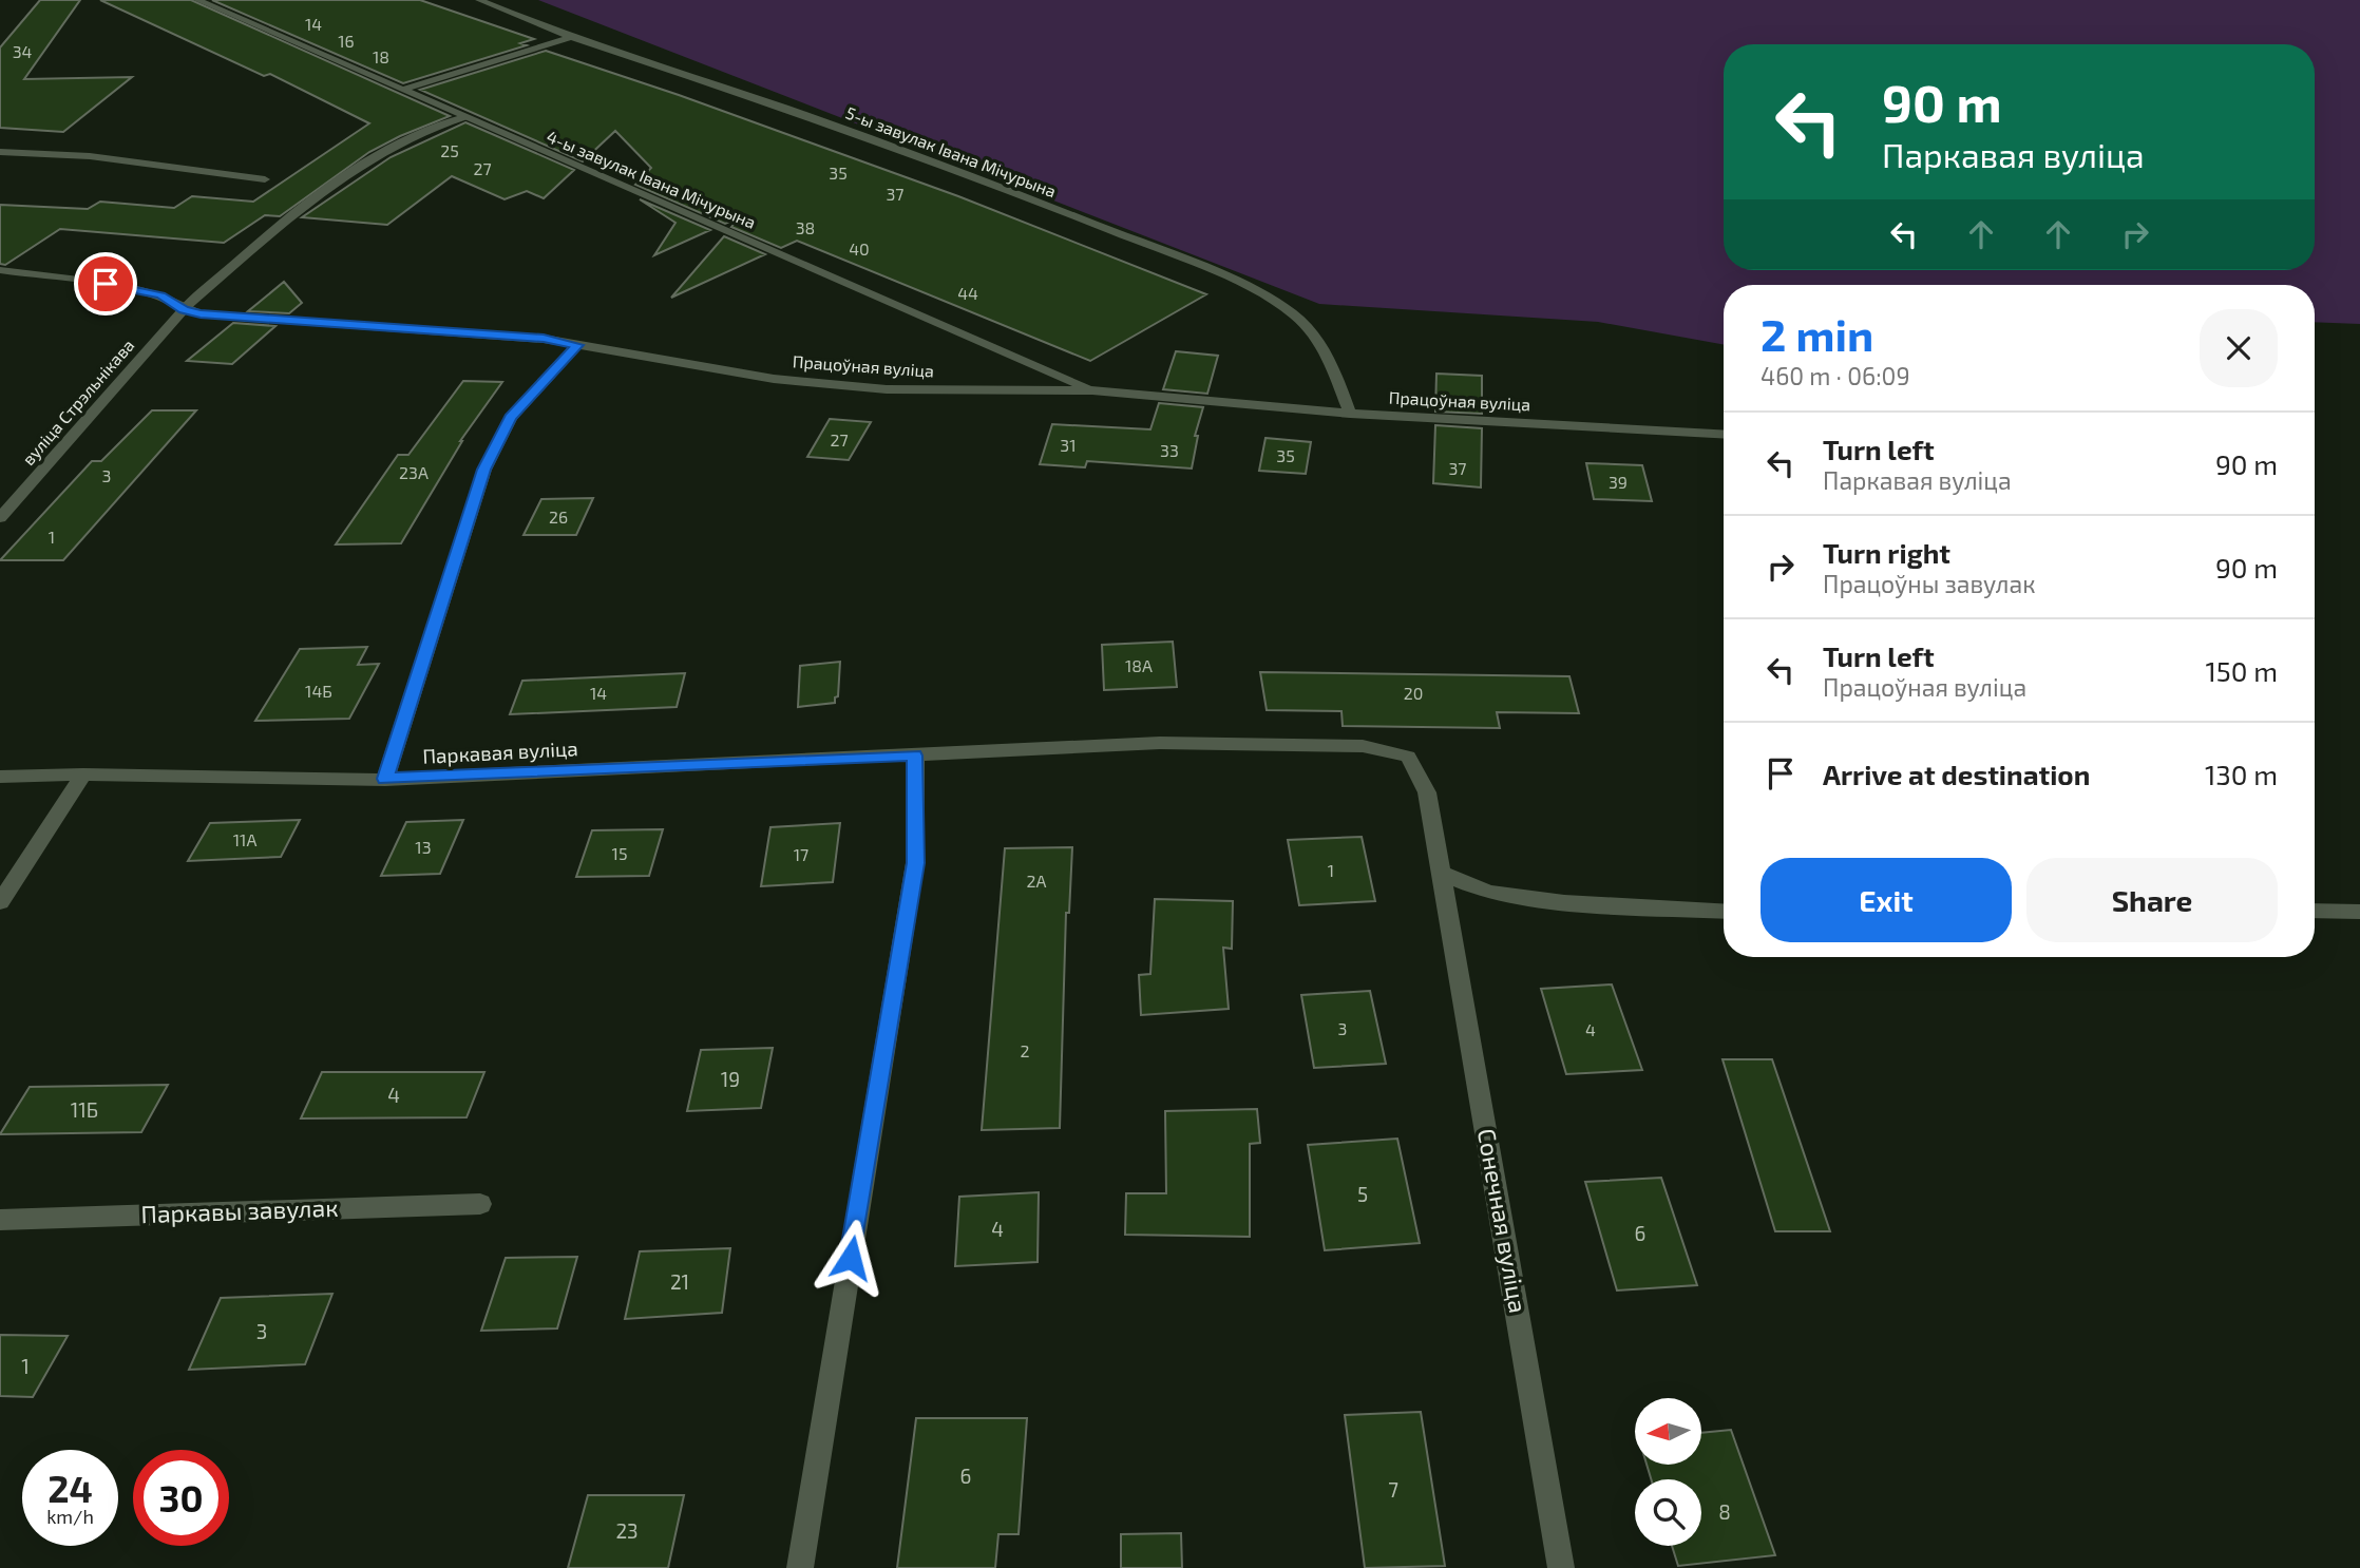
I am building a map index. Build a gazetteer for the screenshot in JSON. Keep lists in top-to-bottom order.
{
  "streets": {
    "street": [
      "5-ы завулак Івана Мічурына",
      "4-ы завулак Івана Мічурына",
      "Працоўная вуліца",
      "вуліца Стрэльнікава",
      "Паркавая вуліца",
      "Паркавы завулак",
      "Сонечная вуліца"
    ]
  },
  "crossings": [
    ["5-ы завулак Івана Мічурына", "Працоўная вуліца"],
    ["4-ы завулак Івана Мічурына", "Працоўная вуліца"],
    ["4-ы завулак Івана Мічурына", "вуліца Стрэльнікава"],
    ["Працоўная вуліца", "вуліца Стрэльнікава"],
    ["Паркавая вуліца", "Сонечная вуліца"]
  ],
  "house_numbers": [
    "14",
    "16",
    "34",
    "18",
    "25",
    "27",
    "35",
    "37",
    "38",
    "40",
    "44",
    "27",
    "31",
    "33",
    "35",
    "37",
    "23А",
    "3",
    "39",
    "26",
    "1",
    "18А",
    "14Б",
    "14",
    "20",
    "11А",
    "13",
    "15",
    "17",
    "1",
    "2А",
    "3",
    "4",
    "2",
    "19",
    "4",
    "11Б",
    "5",
    "4",
    "6",
    "21",
    "3",
    "1",
    "6",
    "7",
    "8",
    "23"
  ],
  "north": "left",
  "page": {
    "turn": ["90 m", "Паркавая вуліца"],
    "heading": ["2 min", "460 m · 06:09"],
    "list": [
      {
        "name": "Turn left",
        "note": "Паркавая вуліца",
        "value": "90 m"
      },
      {
        "name": "Turn right",
        "note": "Працоўны завулак",
        "value": "90 m"
      },
      {
        "name": "Turn left",
        "note": "Працоўная вуліца",
        "value": "150 m"
      },
      {
        "name": "Arrive at destination",
        "value": "130 m"
      }
    ],
    "buttons": ["Exit", "Share"],
    "speed": "24 km/h",
    "limit": "30"
  }
}
